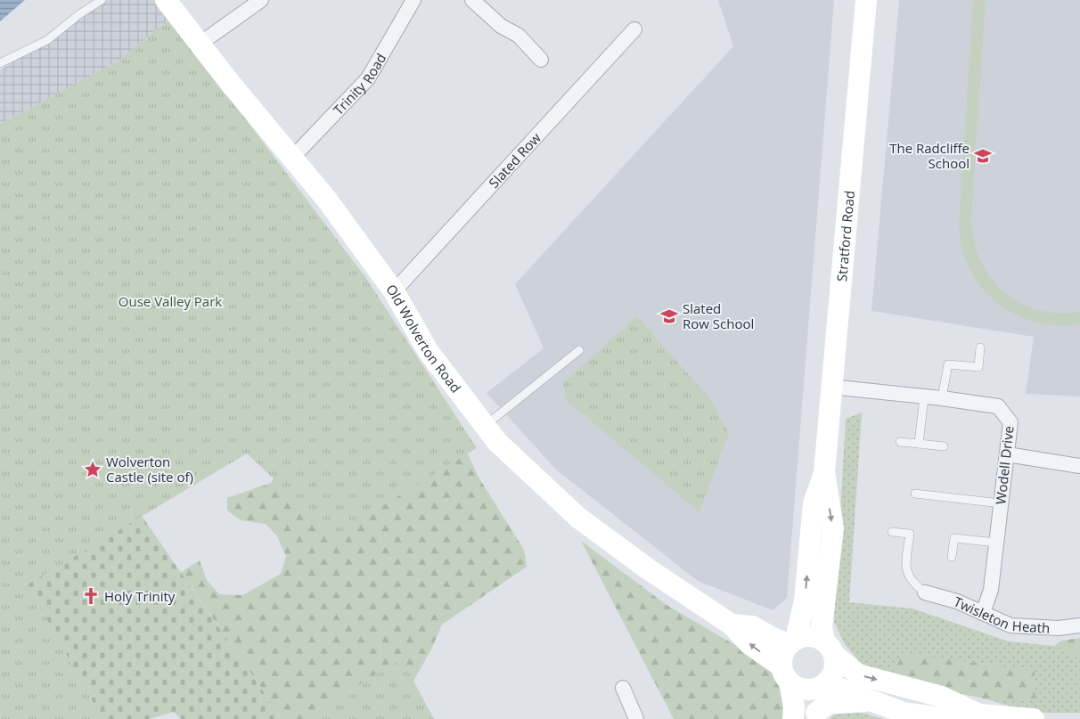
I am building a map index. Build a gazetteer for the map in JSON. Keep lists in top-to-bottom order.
{
  "streets": {
    "street": [
      "Trinity Road",
      "Slated Row",
      "Stratford Road",
      "Old Wolverton Road",
      "Wodell Drive",
      "Twisleton Heath"
    ]
  },
  "crossings": [
    ["Trinity Road", "Old Wolverton Road"],
    ["Slated Row", "Old Wolverton Road"],
    ["Stratford Road", "Old Wolverton Road"],
    ["Stratford Road", "Wodell Drive"],
    ["Wodell Drive", "Twisleton Heath"]
  ],
  "parks": ["Ouse Valley Park"],
  "places": {
    "school or university": ["The Radcliffe School", "Slated Row School"],
    "place": ["Wolverton Castle (site of)"],
    "church": ["Holy Trinity"]
  }
}
